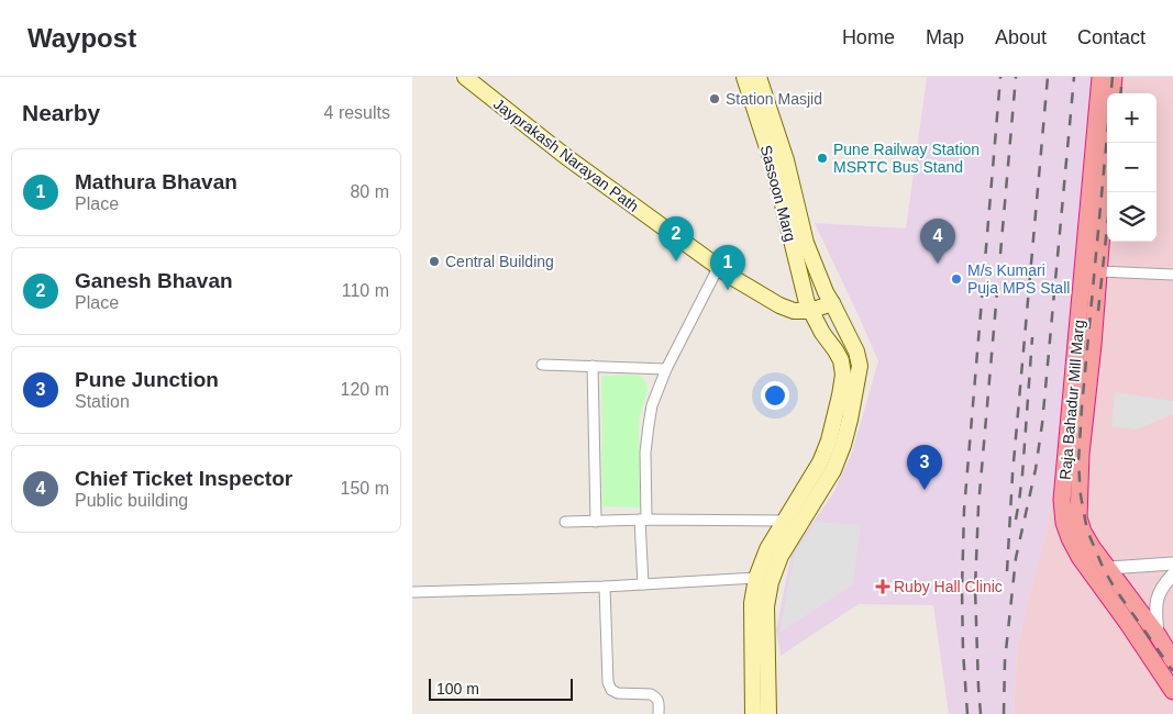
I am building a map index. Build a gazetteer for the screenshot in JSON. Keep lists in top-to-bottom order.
{
  "streets": {
    "highway": ["Raja Bahadur Mill Marg"],
    "main road": ["Jayprakash Narayan Path", "Sassoon Marg"]
  },
  "crossings": [
    ["Jayprakash Narayan Path", "Sassoon Marg"]
  ],
  "places": {
    "other": [
      "Station Masjid",
      "Pune Railway Station MSRTC Bus Stand",
      "Central Building",
      "M/s Kumari Puja MPS Stall"
    ],
    "health": ["Ruby Hall Clinic"]
  },
  "scale_bar": "100 m",
  "page": {
    "header": "Waypost",
    "nav": [
      "Home",
      "Map",
      "About",
      "Contact"
    ],
    "heading": ["Nearby", "4 results"],
    "map_buttons": ["+", "−"],
    "list": [
      {
        "mark": "1",
        "name": "Mathura Bhavan",
        "note": "Place",
        "value": "80 m"
      },
      {
        "mark": "2",
        "name": "Ganesh Bhavan",
        "note": "Place",
        "value": "110 m"
      },
      {
        "mark": "3",
        "name": "Pune Junction",
        "note": "Station",
        "value": "120 m"
      },
      {
        "mark": "4",
        "name": "Chief Ticket Inspector",
        "note": "Public building",
        "value": "150 m"
      }
    ],
    "pins": [
      "2",
      "4",
      "1",
      "3"
    ],
    "scale": "100 m"
  }
}
